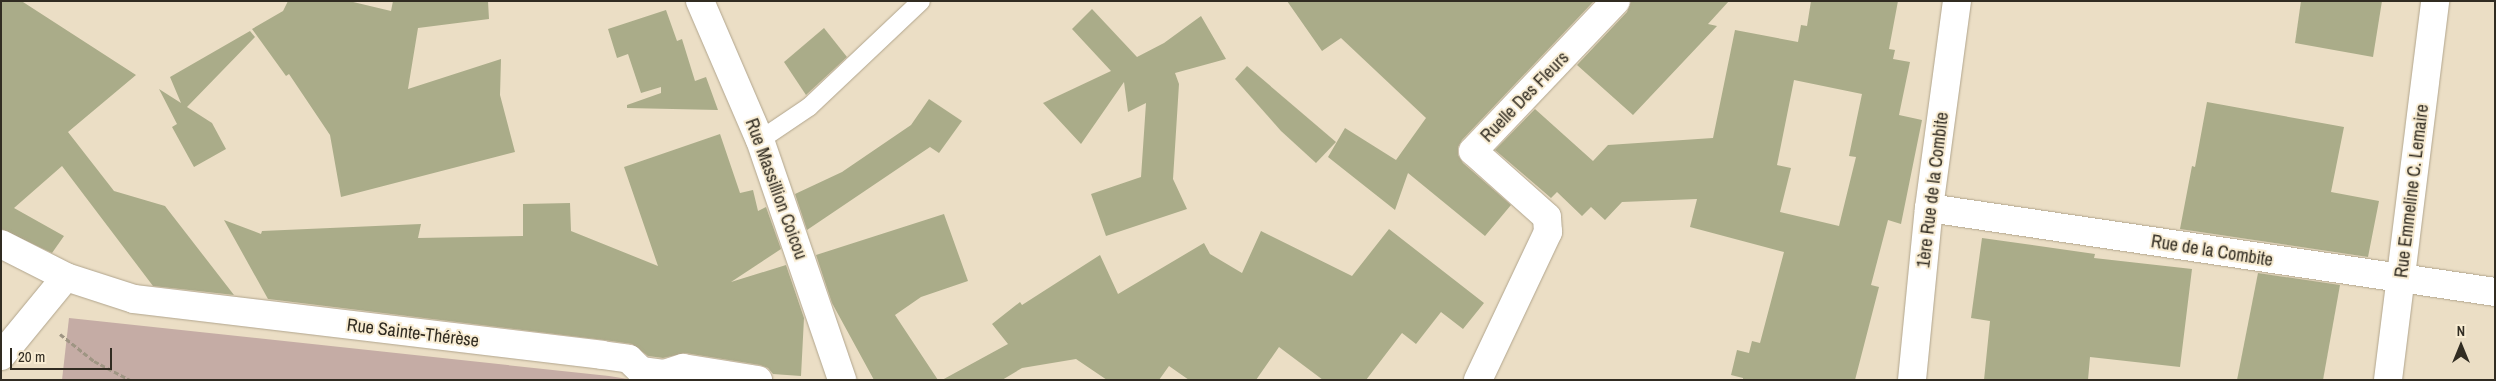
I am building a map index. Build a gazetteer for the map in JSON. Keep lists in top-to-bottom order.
{
  "streets": {
    "street": [
      "Ruelle Des Fleurs",
      "Rue Massillion Coicou",
      "1ère Rue de la Combite",
      "Rue Emmeline C. Lemaire",
      "Rue de la Combite",
      "Rue Sainte-Thérèse"
    ]
  },
  "crossings": [
    ["1ère Rue de la Combite", "Rue de la Combite"],
    ["Rue Emmeline C. Lemaire", "Rue de la Combite"]
  ],
  "scale_bar": "20 m",
  "north": "top"
}
